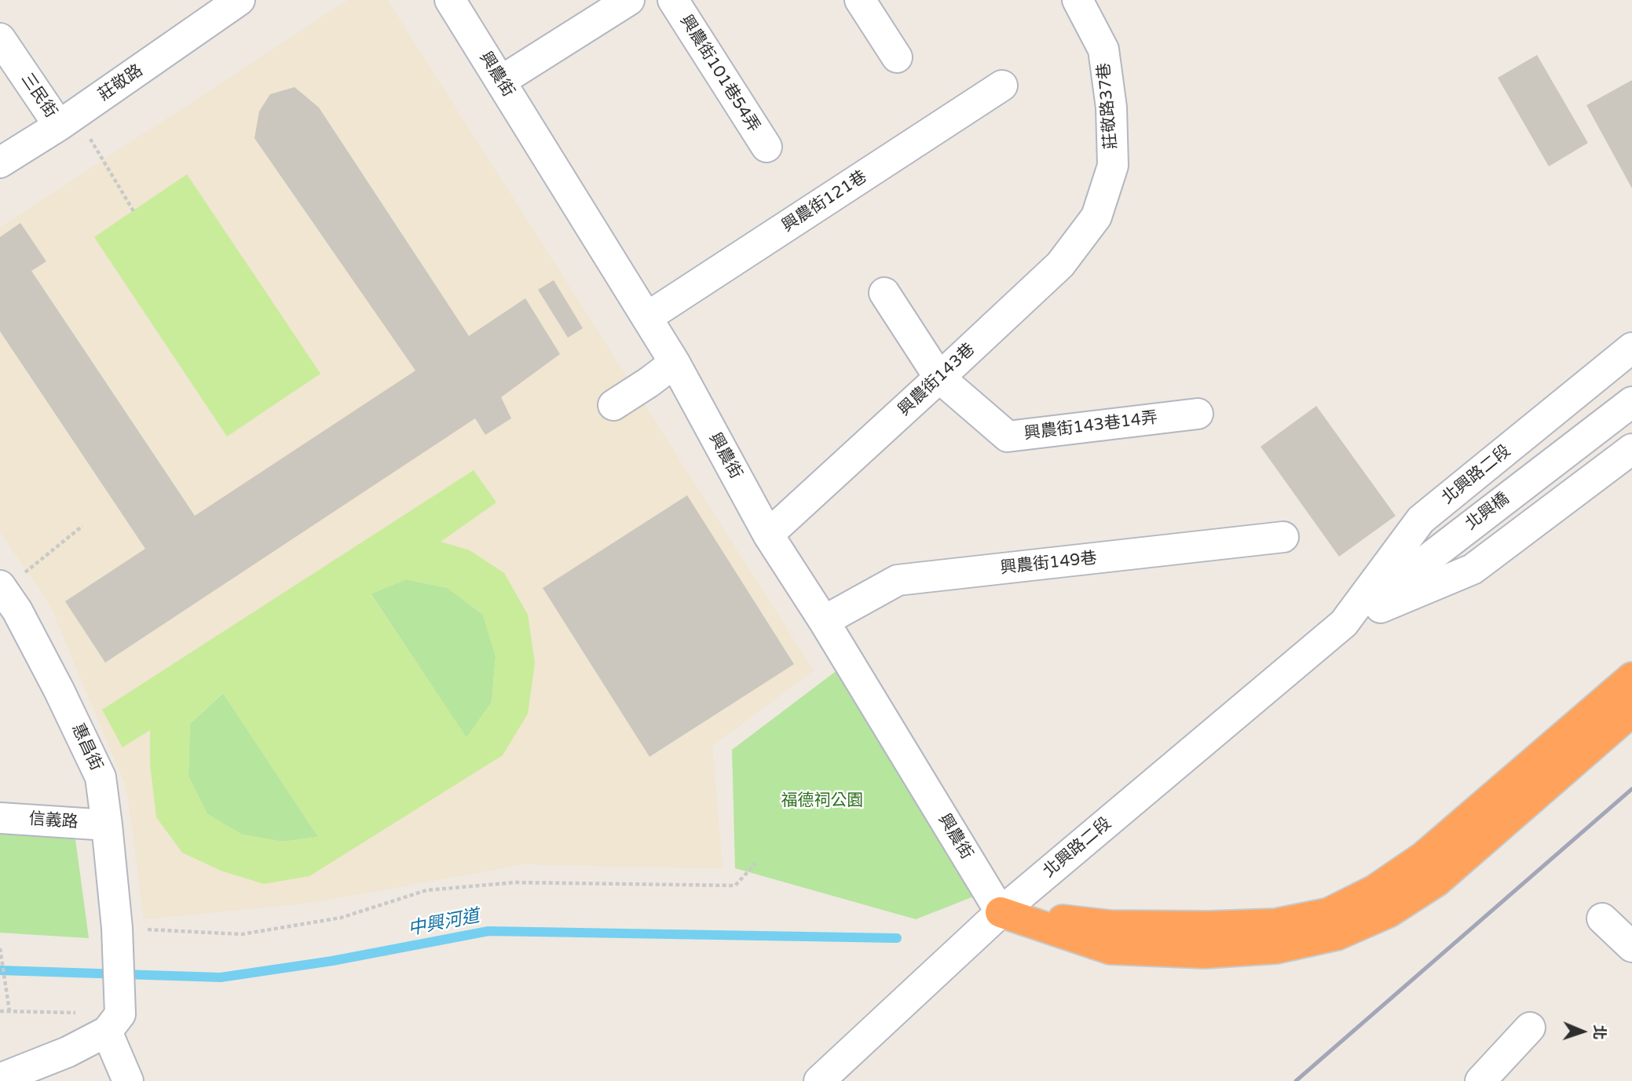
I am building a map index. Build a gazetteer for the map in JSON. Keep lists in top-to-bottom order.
{
  "streets": {
    "street": [
      "興農街101巷54弄",
      "興農街",
      "莊敬路",
      "三民街",
      "莊敬路37巷",
      "興農街121巷",
      "興農街143巷",
      "興農街143巷14弄",
      "北興路二段",
      "北興橋",
      "興農街149巷",
      "惠昌街",
      "信義路"
    ]
  },
  "crossings": [
    ["興農街", "興農街121巷"],
    ["興農街", "興農街143巷"],
    ["興農街", "北興路二段"],
    ["興農街", "興農街149巷"],
    ["莊敬路", "三民街"],
    ["莊敬路37巷", "興農街143巷"],
    ["興農街143巷", "興農街143巷14弄"],
    ["北興路二段", "北興橋"],
    ["惠昌街", "信義路"]
  ],
  "water": ["中興河道"],
  "parks": ["福德祠公園"],
  "north": "right"
}
